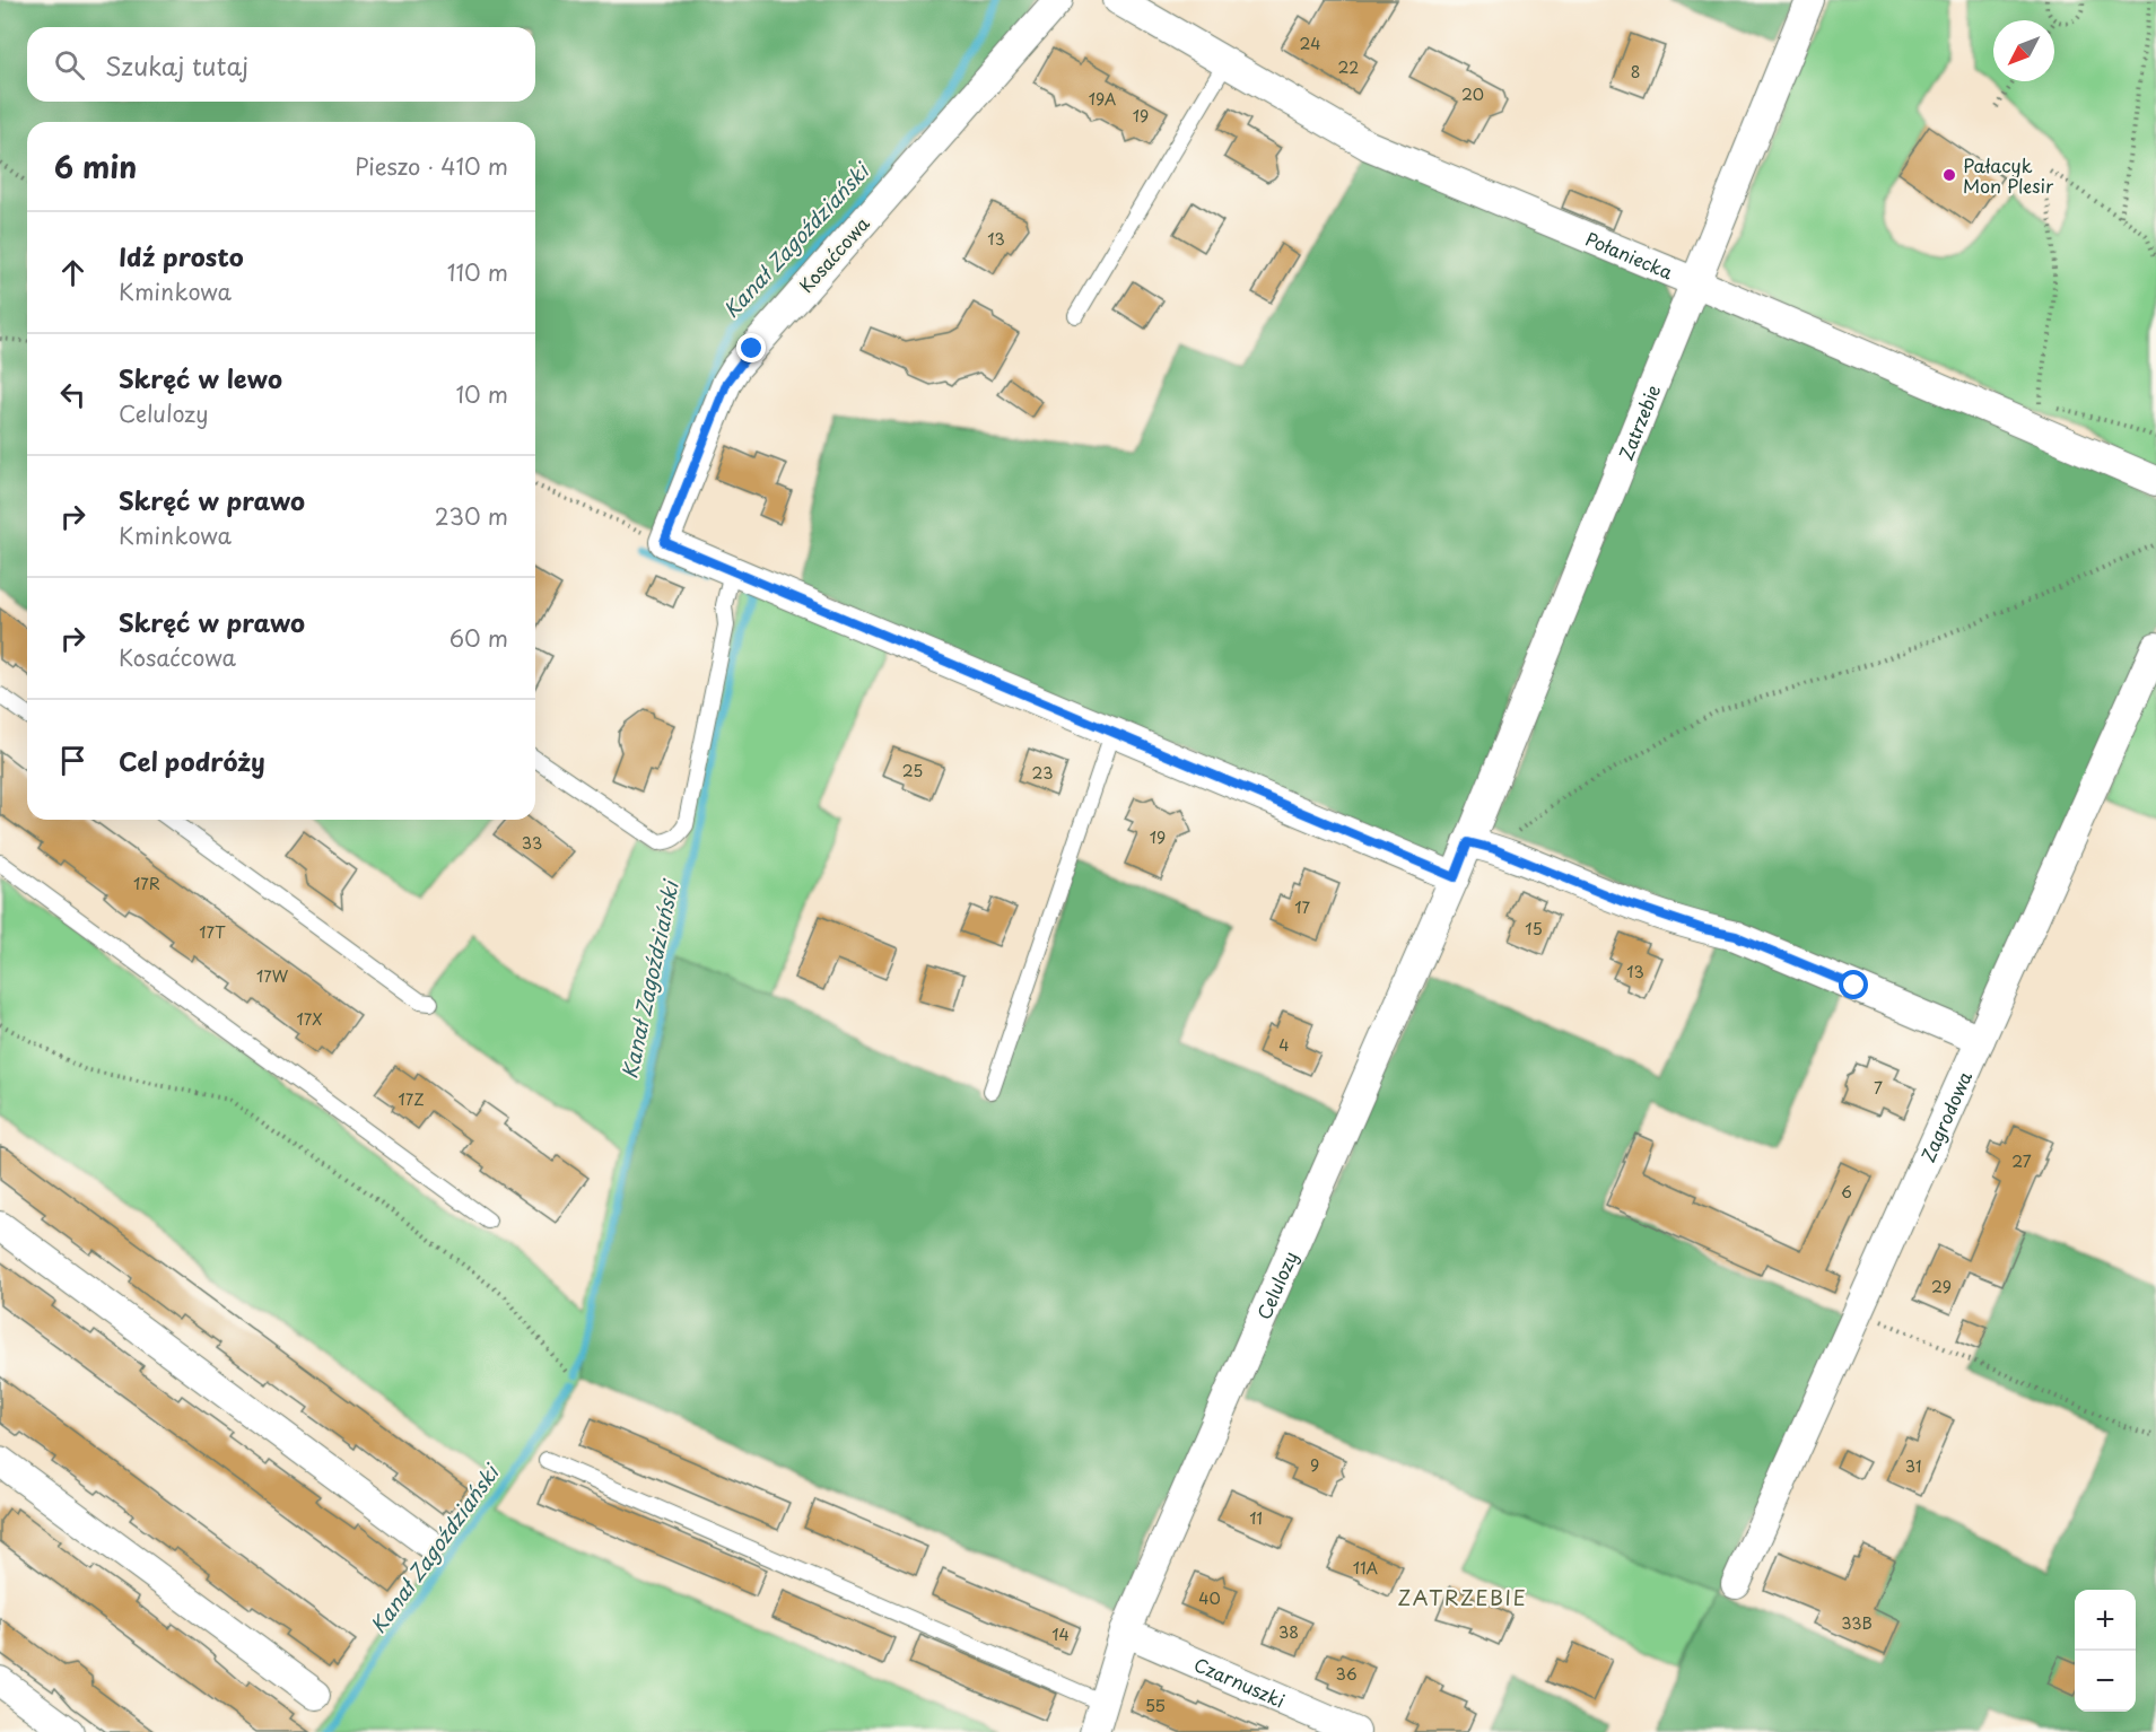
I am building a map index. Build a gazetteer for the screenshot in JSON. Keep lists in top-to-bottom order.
{
  "streets": {
    "street": [
      "Kosaćcowa",
      "Połaniecka",
      "Zatrzebie",
      "Zagrodowa",
      "Celulozy",
      "Czarnuszki"
    ]
  },
  "crossings": [
    ["Połaniecka", "Zatrzebie"],
    ["Zatrzebie", "Celulozy"],
    ["Celulozy", "Czarnuszki"]
  ],
  "districts": ["ZATRZEBIE"],
  "water": ["Kanał Zagoździański"],
  "places": ["Pałacyk Mon Plesir"],
  "house_numbers": [
    "24",
    "22",
    "8",
    "20",
    "19A",
    "19",
    "13",
    "25",
    "23",
    "19",
    "33",
    "17R",
    "17",
    "15",
    "17T",
    "13",
    "17W",
    "17X",
    "4",
    "7",
    "17Z",
    "27",
    "6",
    "29",
    "9",
    "31",
    "11",
    "11A",
    "40",
    "33B",
    "38",
    "14",
    "36",
    "55"
  ],
  "north": "bottom left",
  "page": {
    "search": "Szukaj tutaj",
    "heading": ["6 min", "Pieszo · 410 m"],
    "list": [
      ["Idź prosto", "Kminkowa", "110 m"],
      ["Skręć w lewo", "Celulozy", "10 m"],
      ["Skręć w prawo", "Kminkowa", "230 m"],
      ["Skręć w prawo", "Kosaćcowa", "60 m"],
      "Cel podróży"
    ],
    "map_buttons": ["+", "−"]
  }
}
